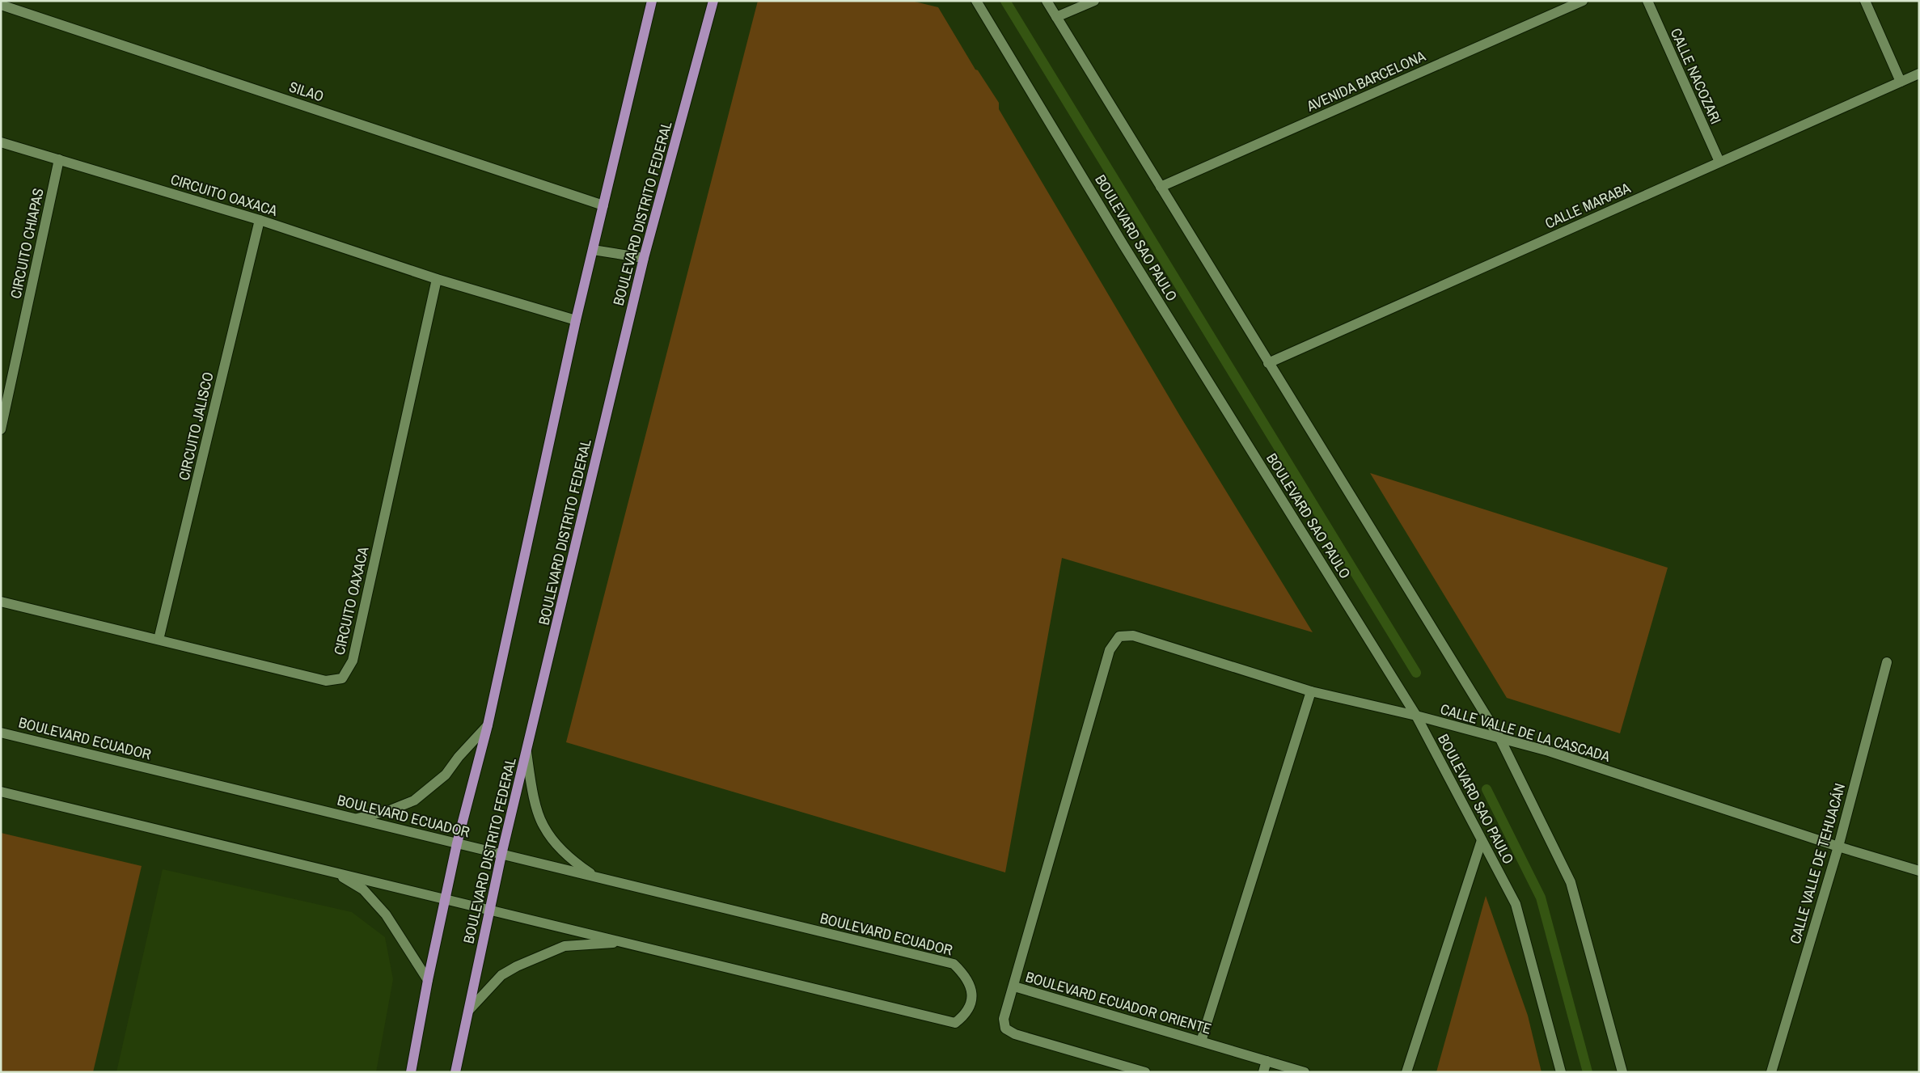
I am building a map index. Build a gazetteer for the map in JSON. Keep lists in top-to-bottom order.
{
  "streets": {
    "main road": ["BOULEVARD DISTRITO FEDERAL"],
    "street": [
      "CALLE NACOZARI",
      "AVENIDA BARCELONA",
      "SILAO",
      "CIRCUITO OAXACA",
      "CALLE MARABA",
      "BOULEVARD SAO PAULO",
      "CIRCUITO CHIAPAS",
      "CIRCUITO JALISCO",
      "CALLE VALLE DE LA CASCADA",
      "BOULEVARD ECUADOR",
      "CALLE VALLE DE TEHUACÁN",
      "BOULEVARD ECUADOR ORIENTE"
    ]
  },
  "crossings": [
    ["CALLE NACOZARI", "CALLE MARABA"],
    ["CIRCUITO OAXACA", "CIRCUITO CHIAPAS"],
    ["CIRCUITO OAXACA", "CIRCUITO JALISCO"],
    ["BOULEVARD DISTRITO FEDERAL", "BOULEVARD ECUADOR"],
    ["BOULEVARD SAO PAULO", "CALLE VALLE DE LA CASCADA"],
    ["CALLE VALLE DE LA CASCADA", "CALLE VALLE DE TEHUACÁN"],
    ["CALLE VALLE DE LA CASCADA", "BOULEVARD ECUADOR ORIENTE"]
  ]
}
